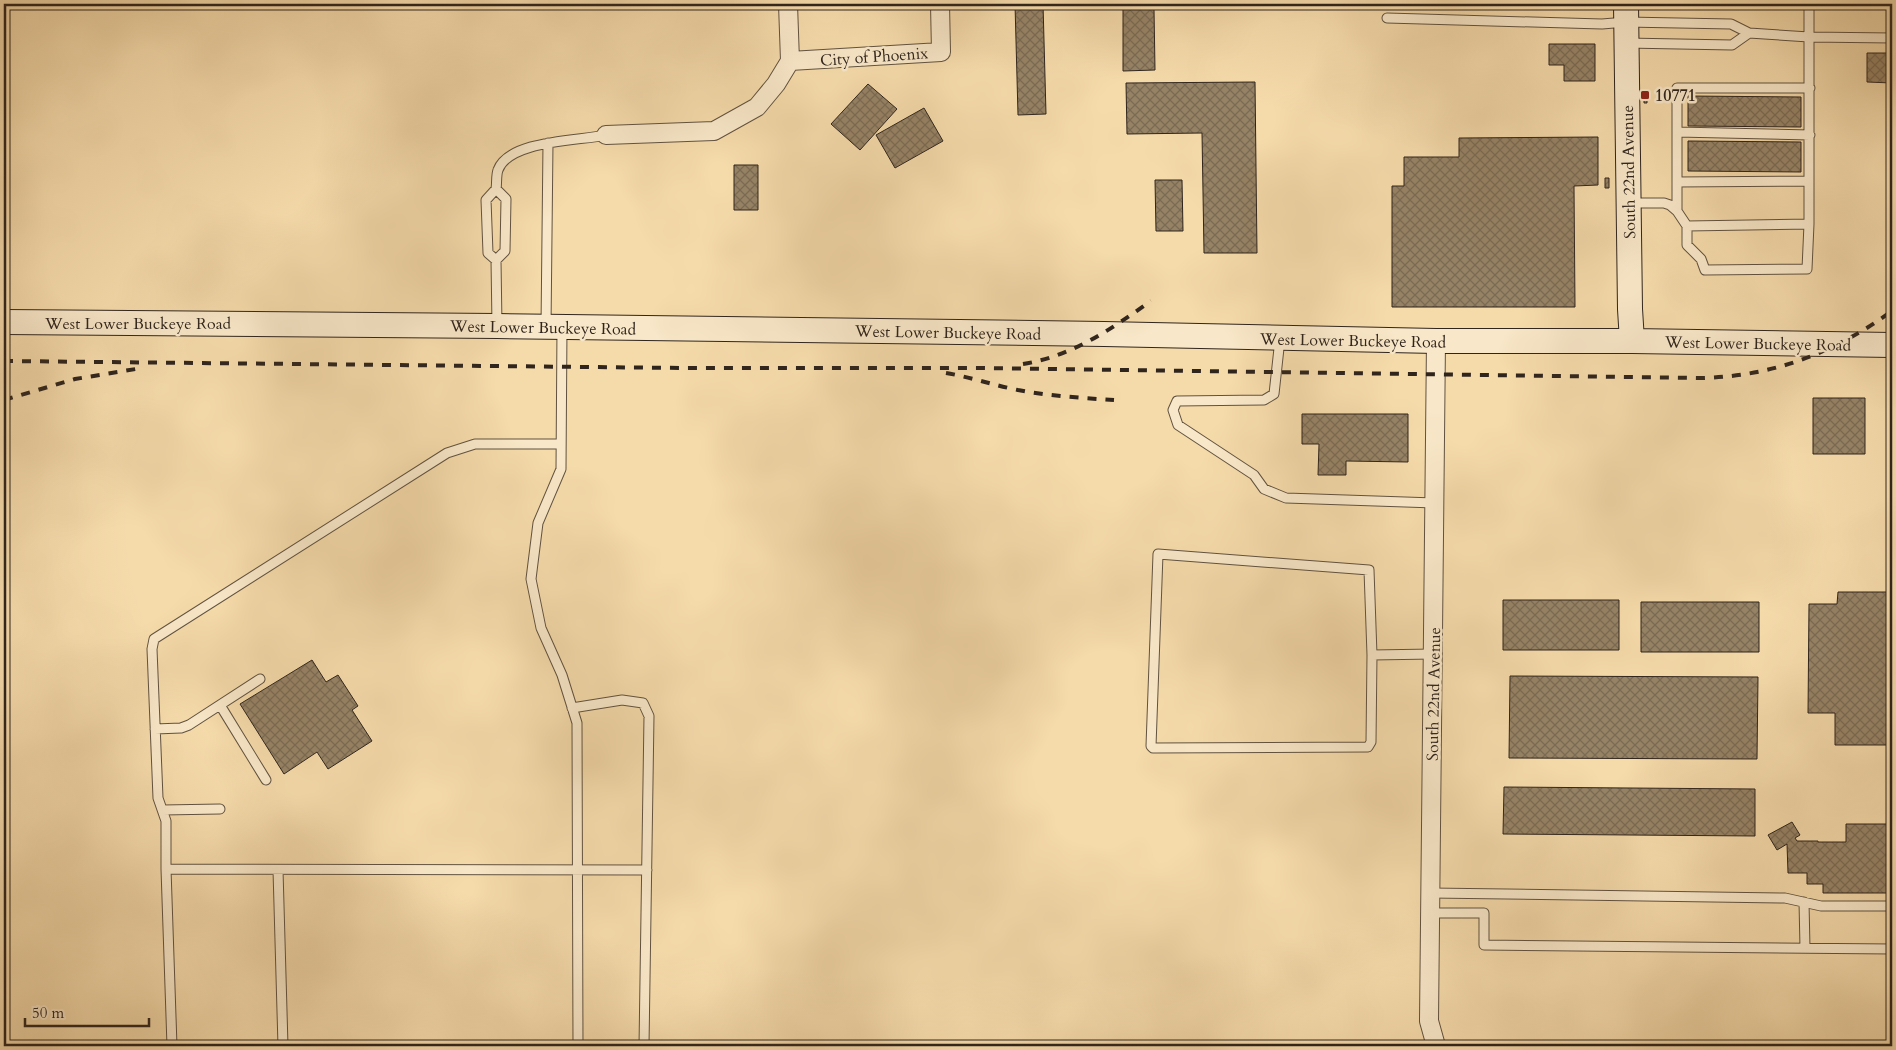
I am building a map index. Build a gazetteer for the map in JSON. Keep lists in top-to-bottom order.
{
  "streets": {
    "main road": ["South 22nd Avenue", "West Lower Buckeye Road"],
    "street": ["City of Phoenix"]
  },
  "crossings": [
    ["South 22nd Avenue", "West Lower Buckeye Road"]
  ],
  "places": {
    "transit": ["10771"]
  },
  "scale_bar": "50 m"
}
